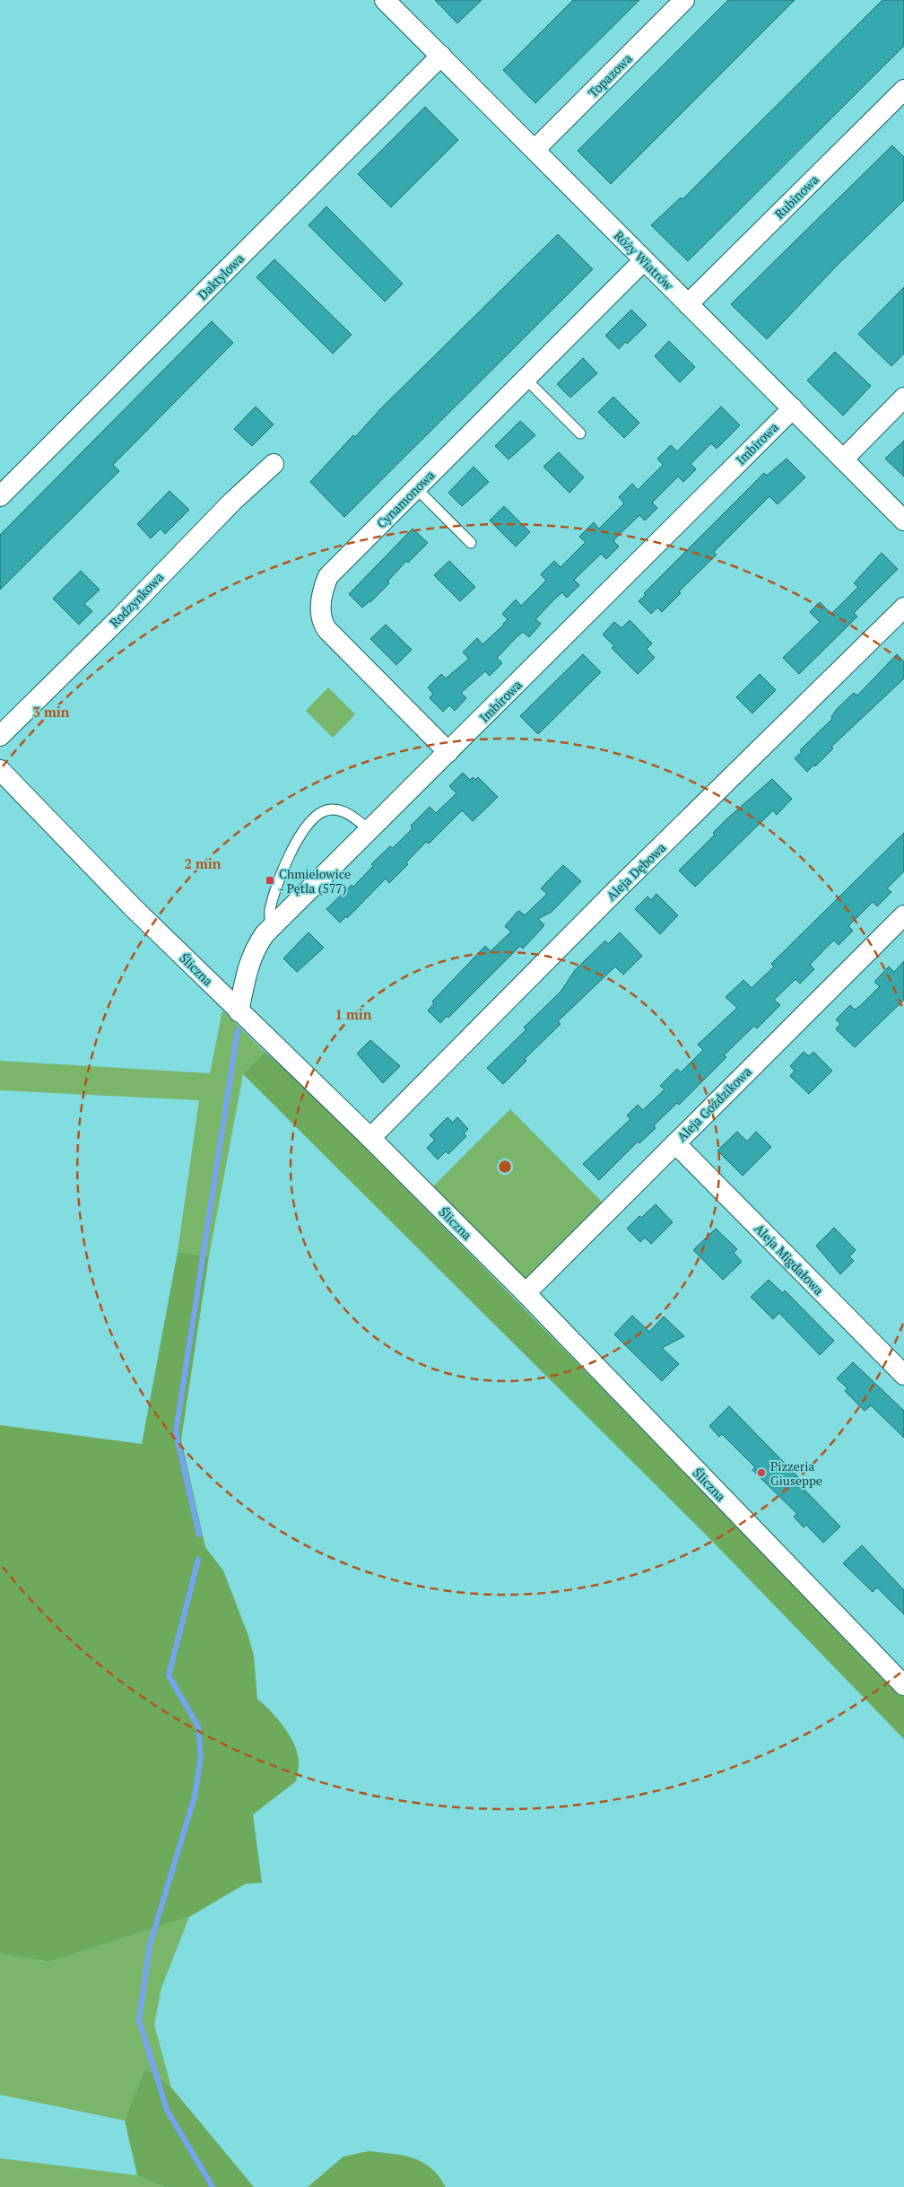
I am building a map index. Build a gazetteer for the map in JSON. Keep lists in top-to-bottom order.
{
  "streets": {
    "street": [
      "Topazowa",
      "Rubinowa",
      "Róży Wiatrów",
      "Daktylowa",
      "Imbirowa",
      "Cynamonowa",
      "Rodzynkowa",
      "Aleja Dębowa",
      "Śliczna",
      "Aleja Goździkowa",
      "Aleja Migdałowa"
    ]
  },
  "crossings": [
    ["Topazowa", "Róży Wiatrów"],
    ["Rubinowa", "Róży Wiatrów"],
    ["Róży Wiatrów", "Daktylowa"],
    ["Róży Wiatrów", "Imbirowa"],
    ["Róży Wiatrów", "Cynamonowa"],
    ["Imbirowa", "Cynamonowa"],
    ["Imbirowa", "Śliczna"],
    ["Aleja Dębowa", "Śliczna"],
    ["Śliczna", "Aleja Goździkowa"],
    ["Aleja Goździkowa", "Aleja Migdałowa"]
  ],
  "places": {
    "transit": ["Chmielowice - Pętla (577)"],
    "other": ["Pizzeria Giuseppe"]
  },
  "rings": ["3 min", "2 min", "1 min"]
}
